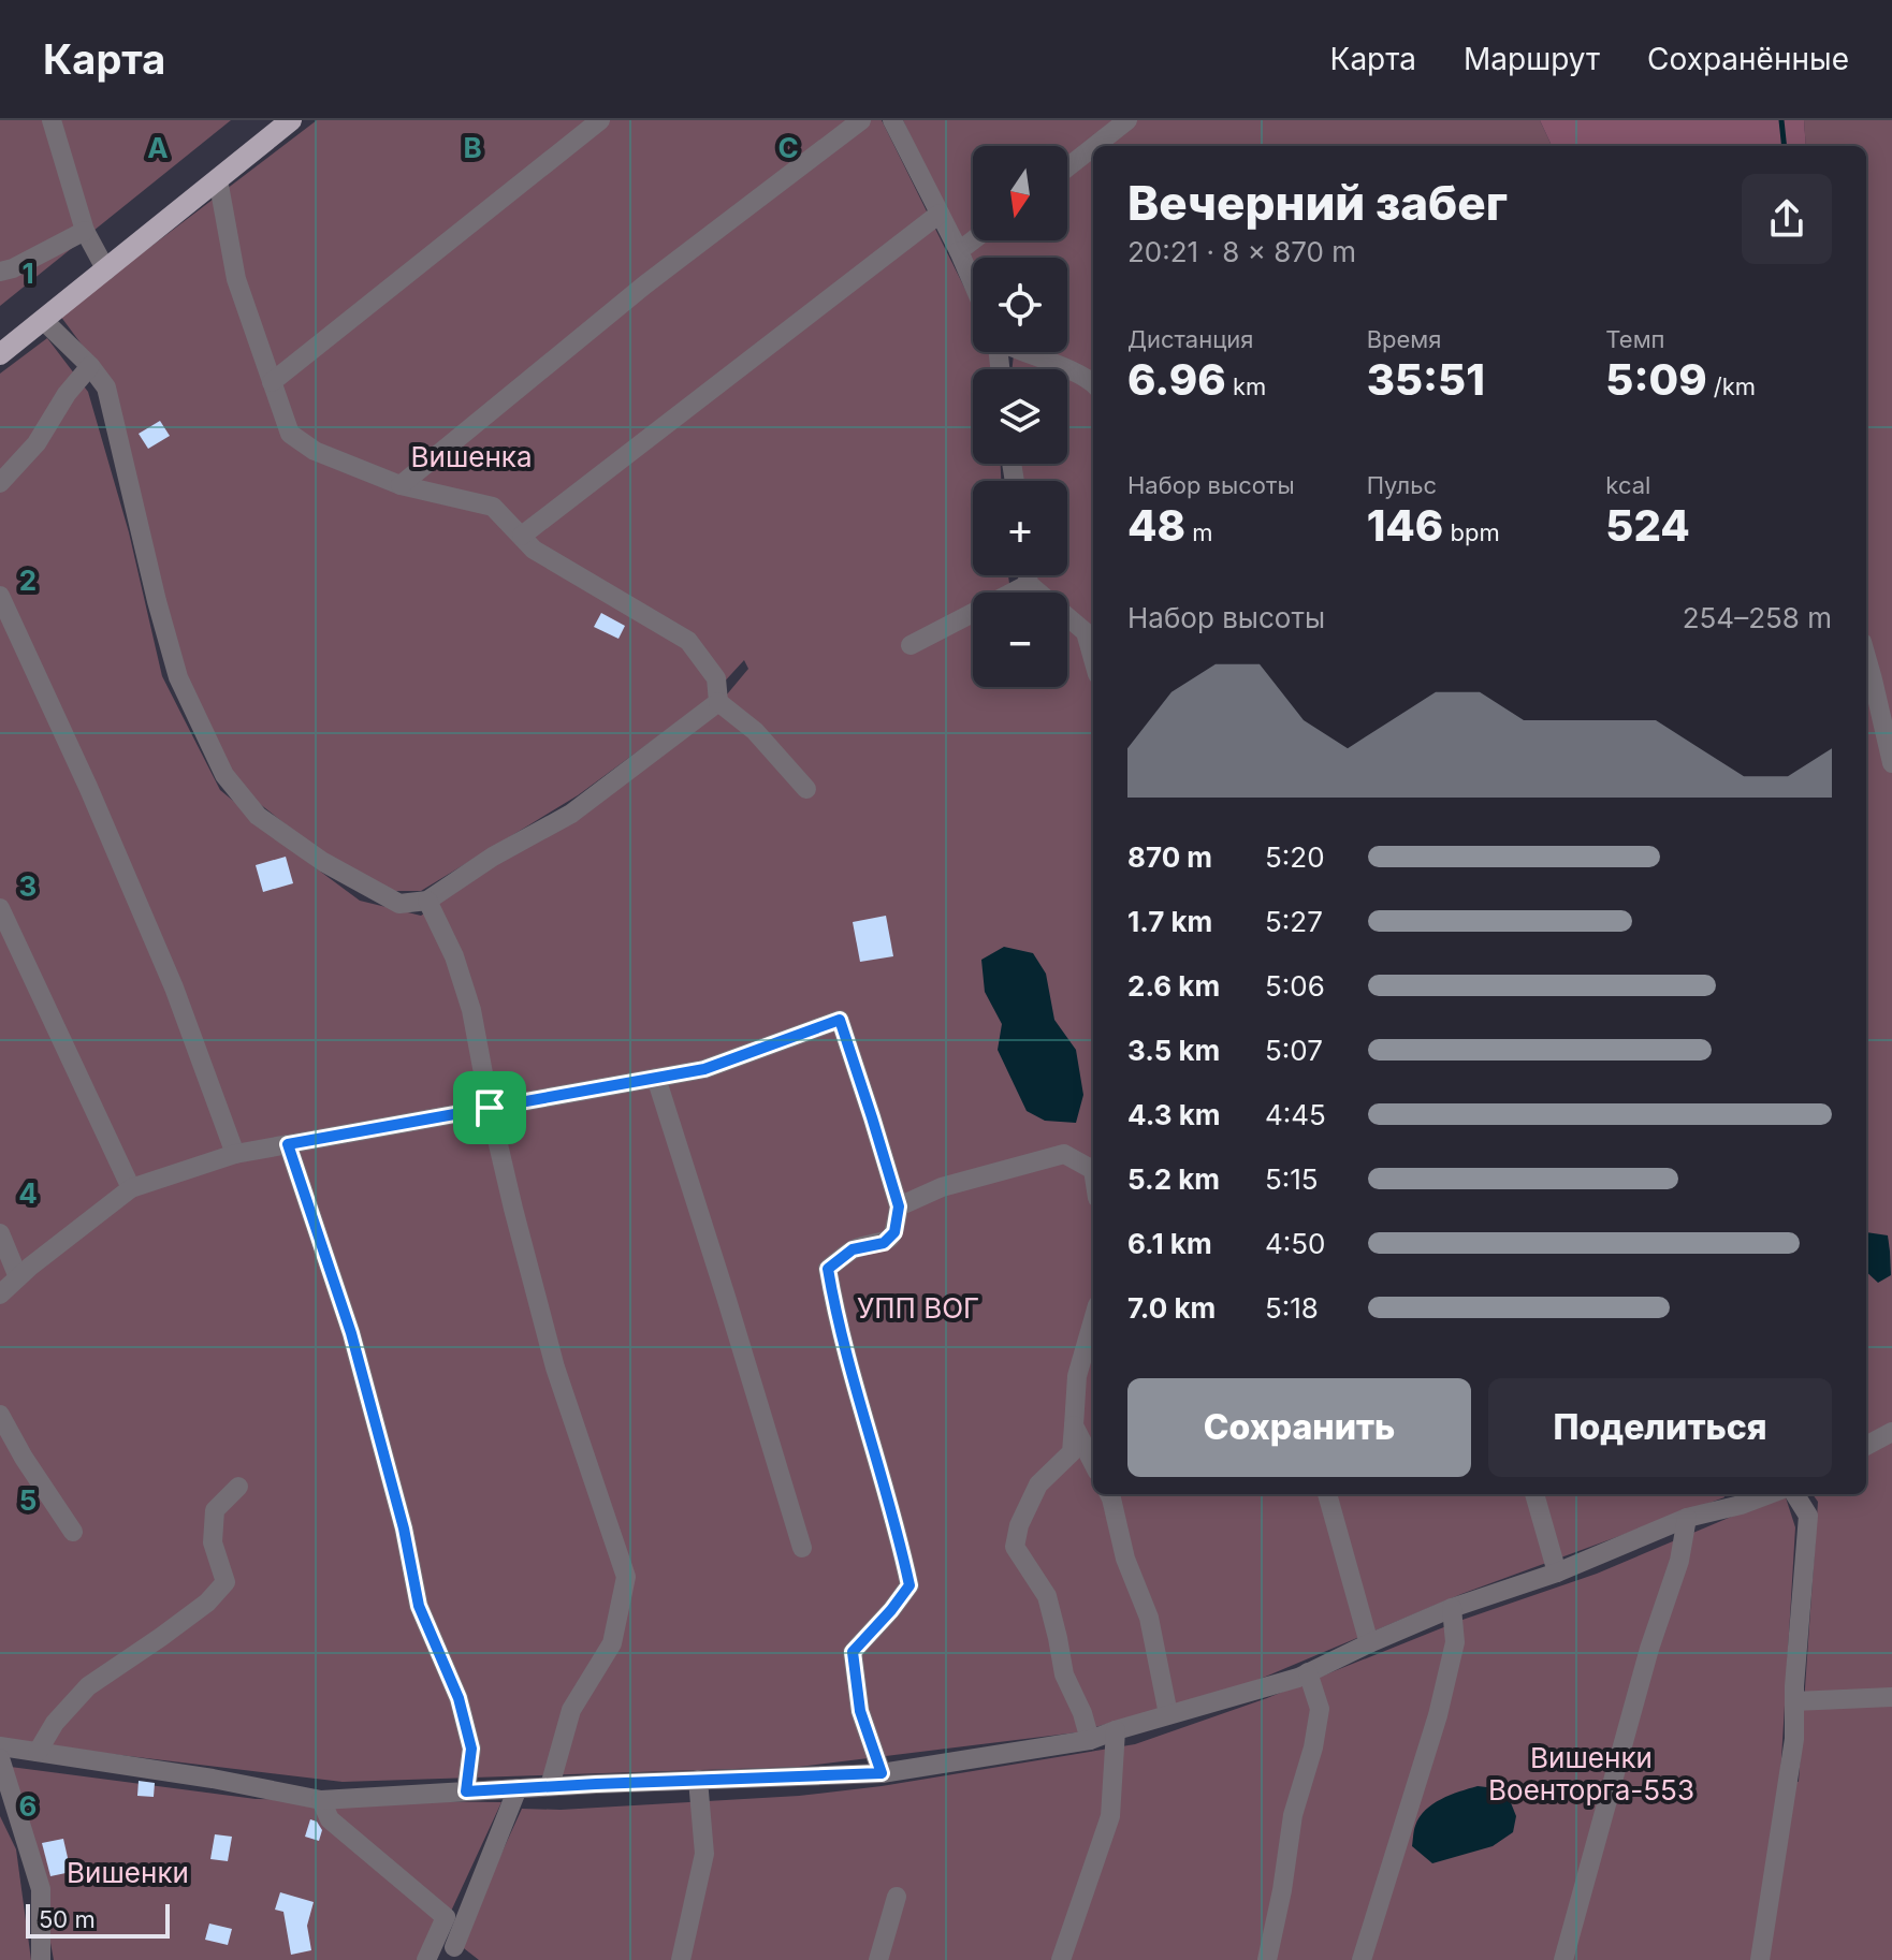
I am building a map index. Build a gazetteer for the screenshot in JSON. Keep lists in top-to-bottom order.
{
  "parks": [
    "Вишенка",
    "УПП ВОГ",
    "Вишенки Военторга-553",
    "Вишенки"
  ],
  "scale_bar": "50 m",
  "north": "bottom",
  "page": {
    "header": "Карта",
    "nav": ["Карта", "Маршрут", "Сохранённые"],
    "map_buttons": ["+", "−"],
    "heading": ["Вечерний забег", "20:21 · 8 × 870 m"],
    "stats": [
      ["Дистанция", "6.96 km"],
      ["Время", "35:51"],
      ["Темп", "5:09 /km"],
      ["Набор высоты", "48 m"],
      ["Пульс", "146 bpm"],
      ["kcal", "524"]
    ],
    "chart": ["Набор высоты", "254–258 m"],
    "list": [
      {
        "name": "870 m",
        "note": "5:20"
      },
      {
        "name": "1.7 km",
        "note": "5:27"
      },
      {
        "name": "2.6 km",
        "note": "5:06"
      },
      {
        "name": "3.5 km",
        "note": "5:07"
      },
      {
        "name": "4.3 km",
        "note": "4:45"
      },
      {
        "name": "5.2 km",
        "note": "5:15"
      },
      {
        "name": "6.1 km",
        "note": "4:50"
      },
      {
        "name": "7.0 km",
        "note": "5:18"
      }
    ],
    "buttons": ["Сохранить", "Поделиться"],
    "scale": "50 m"
  },
  "grid": {
    "columns": ["A", "B", "C"],
    "rows": [
      "1",
      "2",
      "3",
      "4",
      "5",
      "6"
    ]
  }
}
